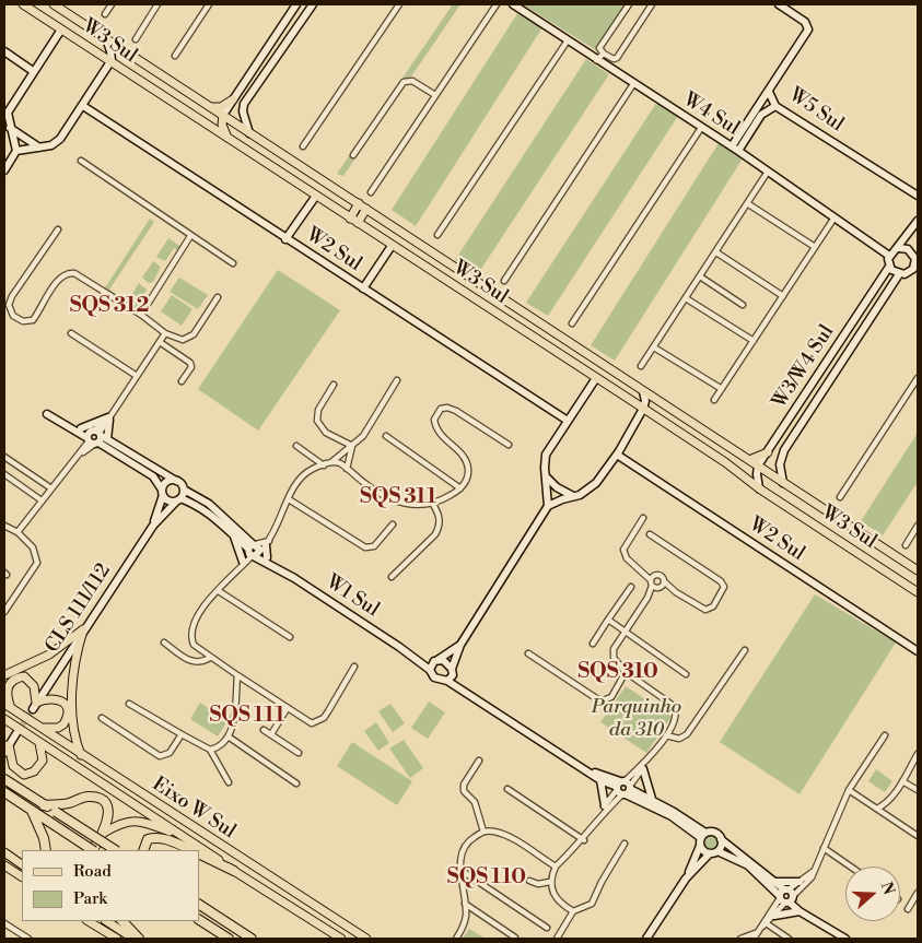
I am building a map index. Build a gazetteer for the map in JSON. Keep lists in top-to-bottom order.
{
  "streets": {
    "main road": ["W3 Sul", "Eixo W Sul"],
    "street": [
      "W5 Sul",
      "W4 Sul",
      "W2 Sul",
      "W3/W4 Sul",
      "W1 Sul",
      "CLS 111/112"
    ]
  },
  "crossings": [
    ["W3 Sul", "W3/W4 Sul"],
    ["W4 Sul", "W3/W4 Sul"],
    ["W1 Sul", "CLS 111/112"]
  ],
  "districts": [
    "SQS 312",
    "SQS 311",
    "SQS 310",
    "SQS 111",
    "SQS 110"
  ],
  "parks": ["Parquinho da 310"],
  "legend": ["Road", "Park"],
  "north": "right"
}
